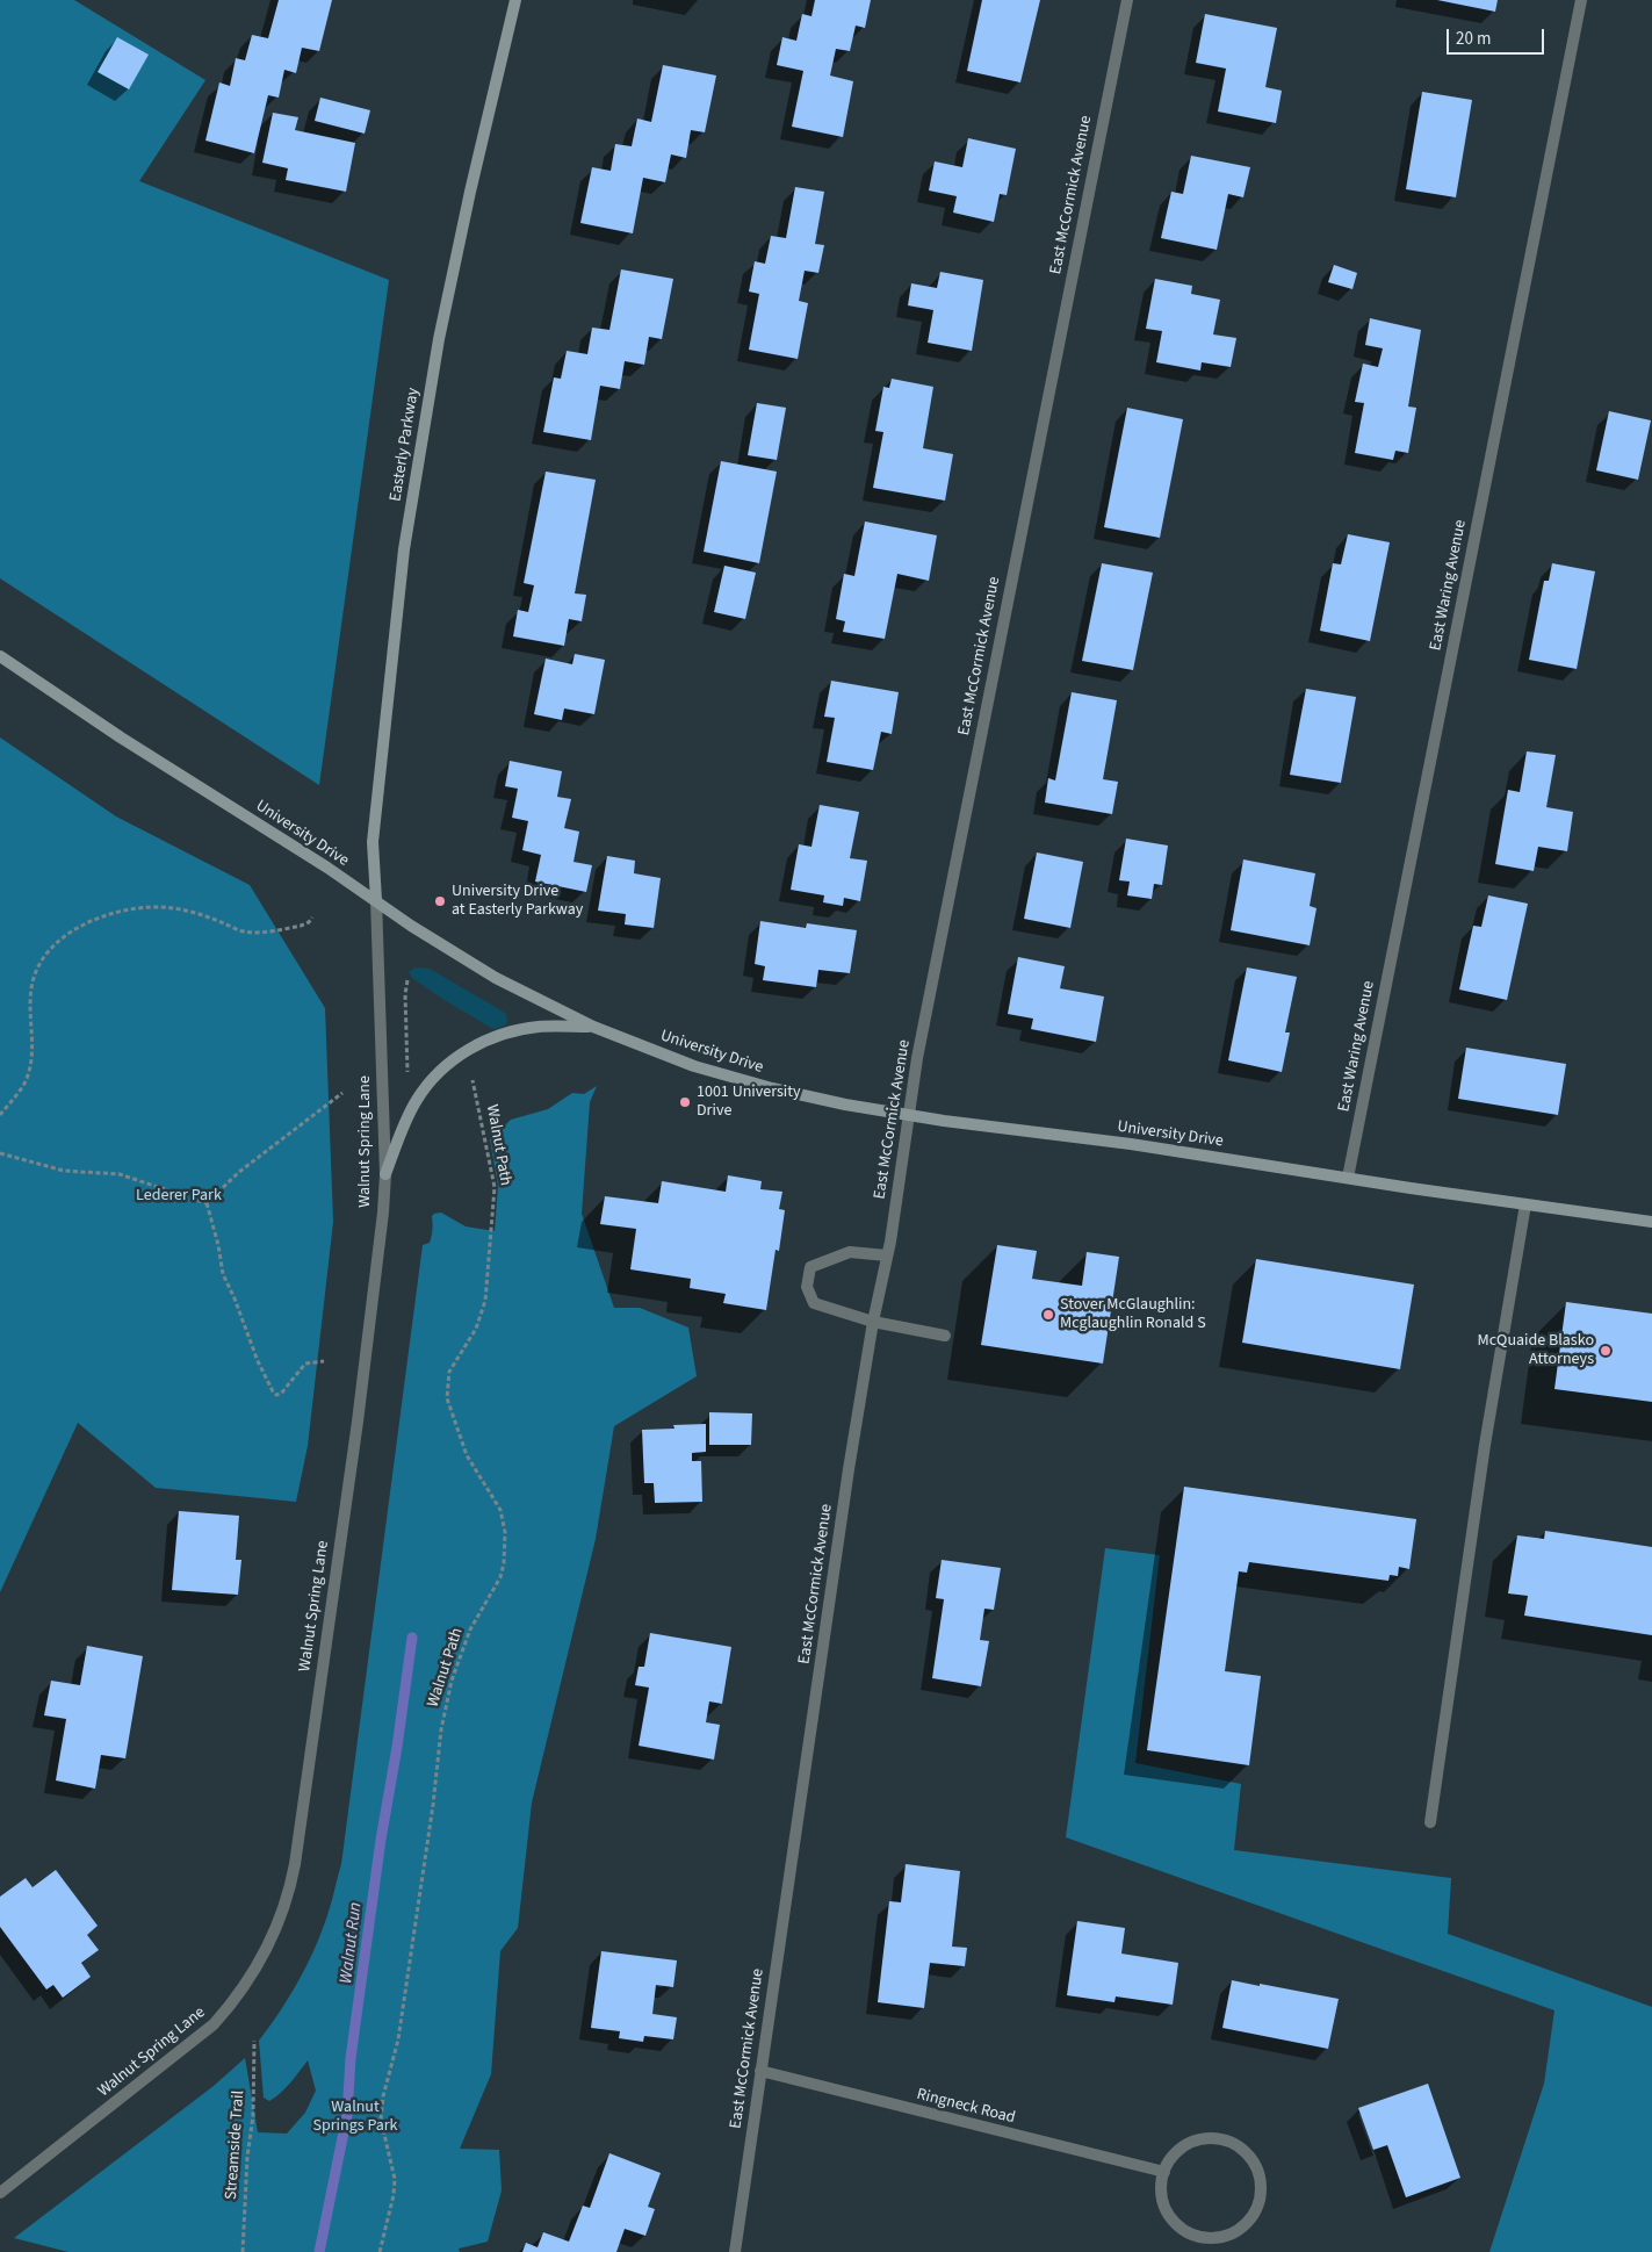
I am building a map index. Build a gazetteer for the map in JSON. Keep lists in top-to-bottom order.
{
  "streets": {
    "main road": ["Easterly Parkway", "University Drive"],
    "street": [
      "East McCormick Avenue",
      "East Waring Avenue",
      "Walnut Spring Lane",
      "Ringneck Road"
    ],
    "path": ["Walnut Path", "Streamside Trail"]
  },
  "crossings": [
    ["East McCormick Avenue", "University Drive"],
    ["East McCormick Avenue", "Ringneck Road"],
    ["Easterly Parkway", "University Drive"],
    ["Easterly Parkway", "Walnut Spring Lane"],
    ["East Waring Avenue", "University Drive"],
    ["University Drive", "Walnut Spring Lane"]
  ],
  "water": ["Walnut Run"],
  "parks": ["Lederer Park", "Walnut Springs Park"],
  "places": [
    "University Drive at Easterly Parkway",
    "1001 University Drive",
    "Stover McGlaughlin: Mcglaughlin Ronald S",
    "McQuaide Blasko Attorneys"
  ],
  "scale_bar": "20 m"
}
